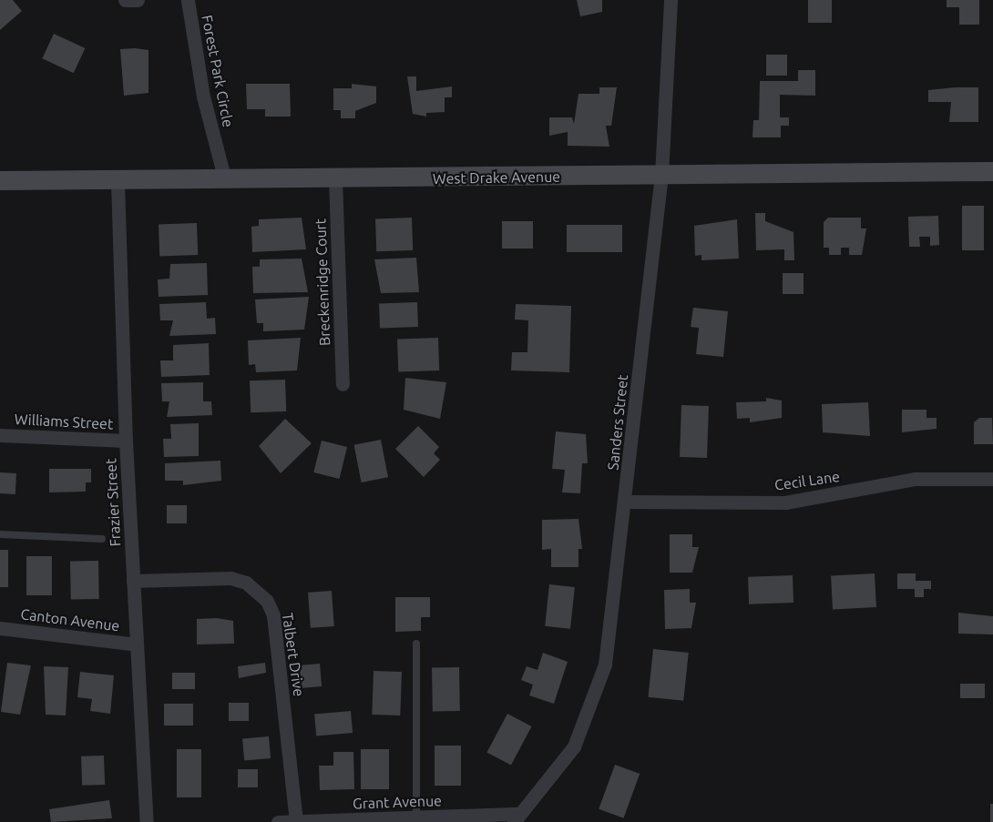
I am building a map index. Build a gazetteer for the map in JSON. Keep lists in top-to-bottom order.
{
  "streets": {
    "street": [
      "Forest Park Circle",
      "West Drake Avenue",
      "Breckenridge Court",
      "Williams Street",
      "Sanders Street",
      "Cecil Lane",
      "Frazier Street",
      "Canton Avenue",
      "Talbert Drive",
      "Grant Avenue"
    ]
  },
  "crossings": [
    ["Forest Park Circle", "West Drake Avenue"],
    ["West Drake Avenue", "Breckenridge Court"],
    ["West Drake Avenue", "Sanders Street"],
    ["West Drake Avenue", "Frazier Street"],
    ["Williams Street", "Frazier Street"],
    ["Sanders Street", "Cecil Lane"],
    ["Sanders Street", "Grant Avenue"],
    ["Frazier Street", "Canton Avenue"],
    ["Frazier Street", "Talbert Drive"],
    ["Talbert Drive", "Grant Avenue"]
  ]
}
